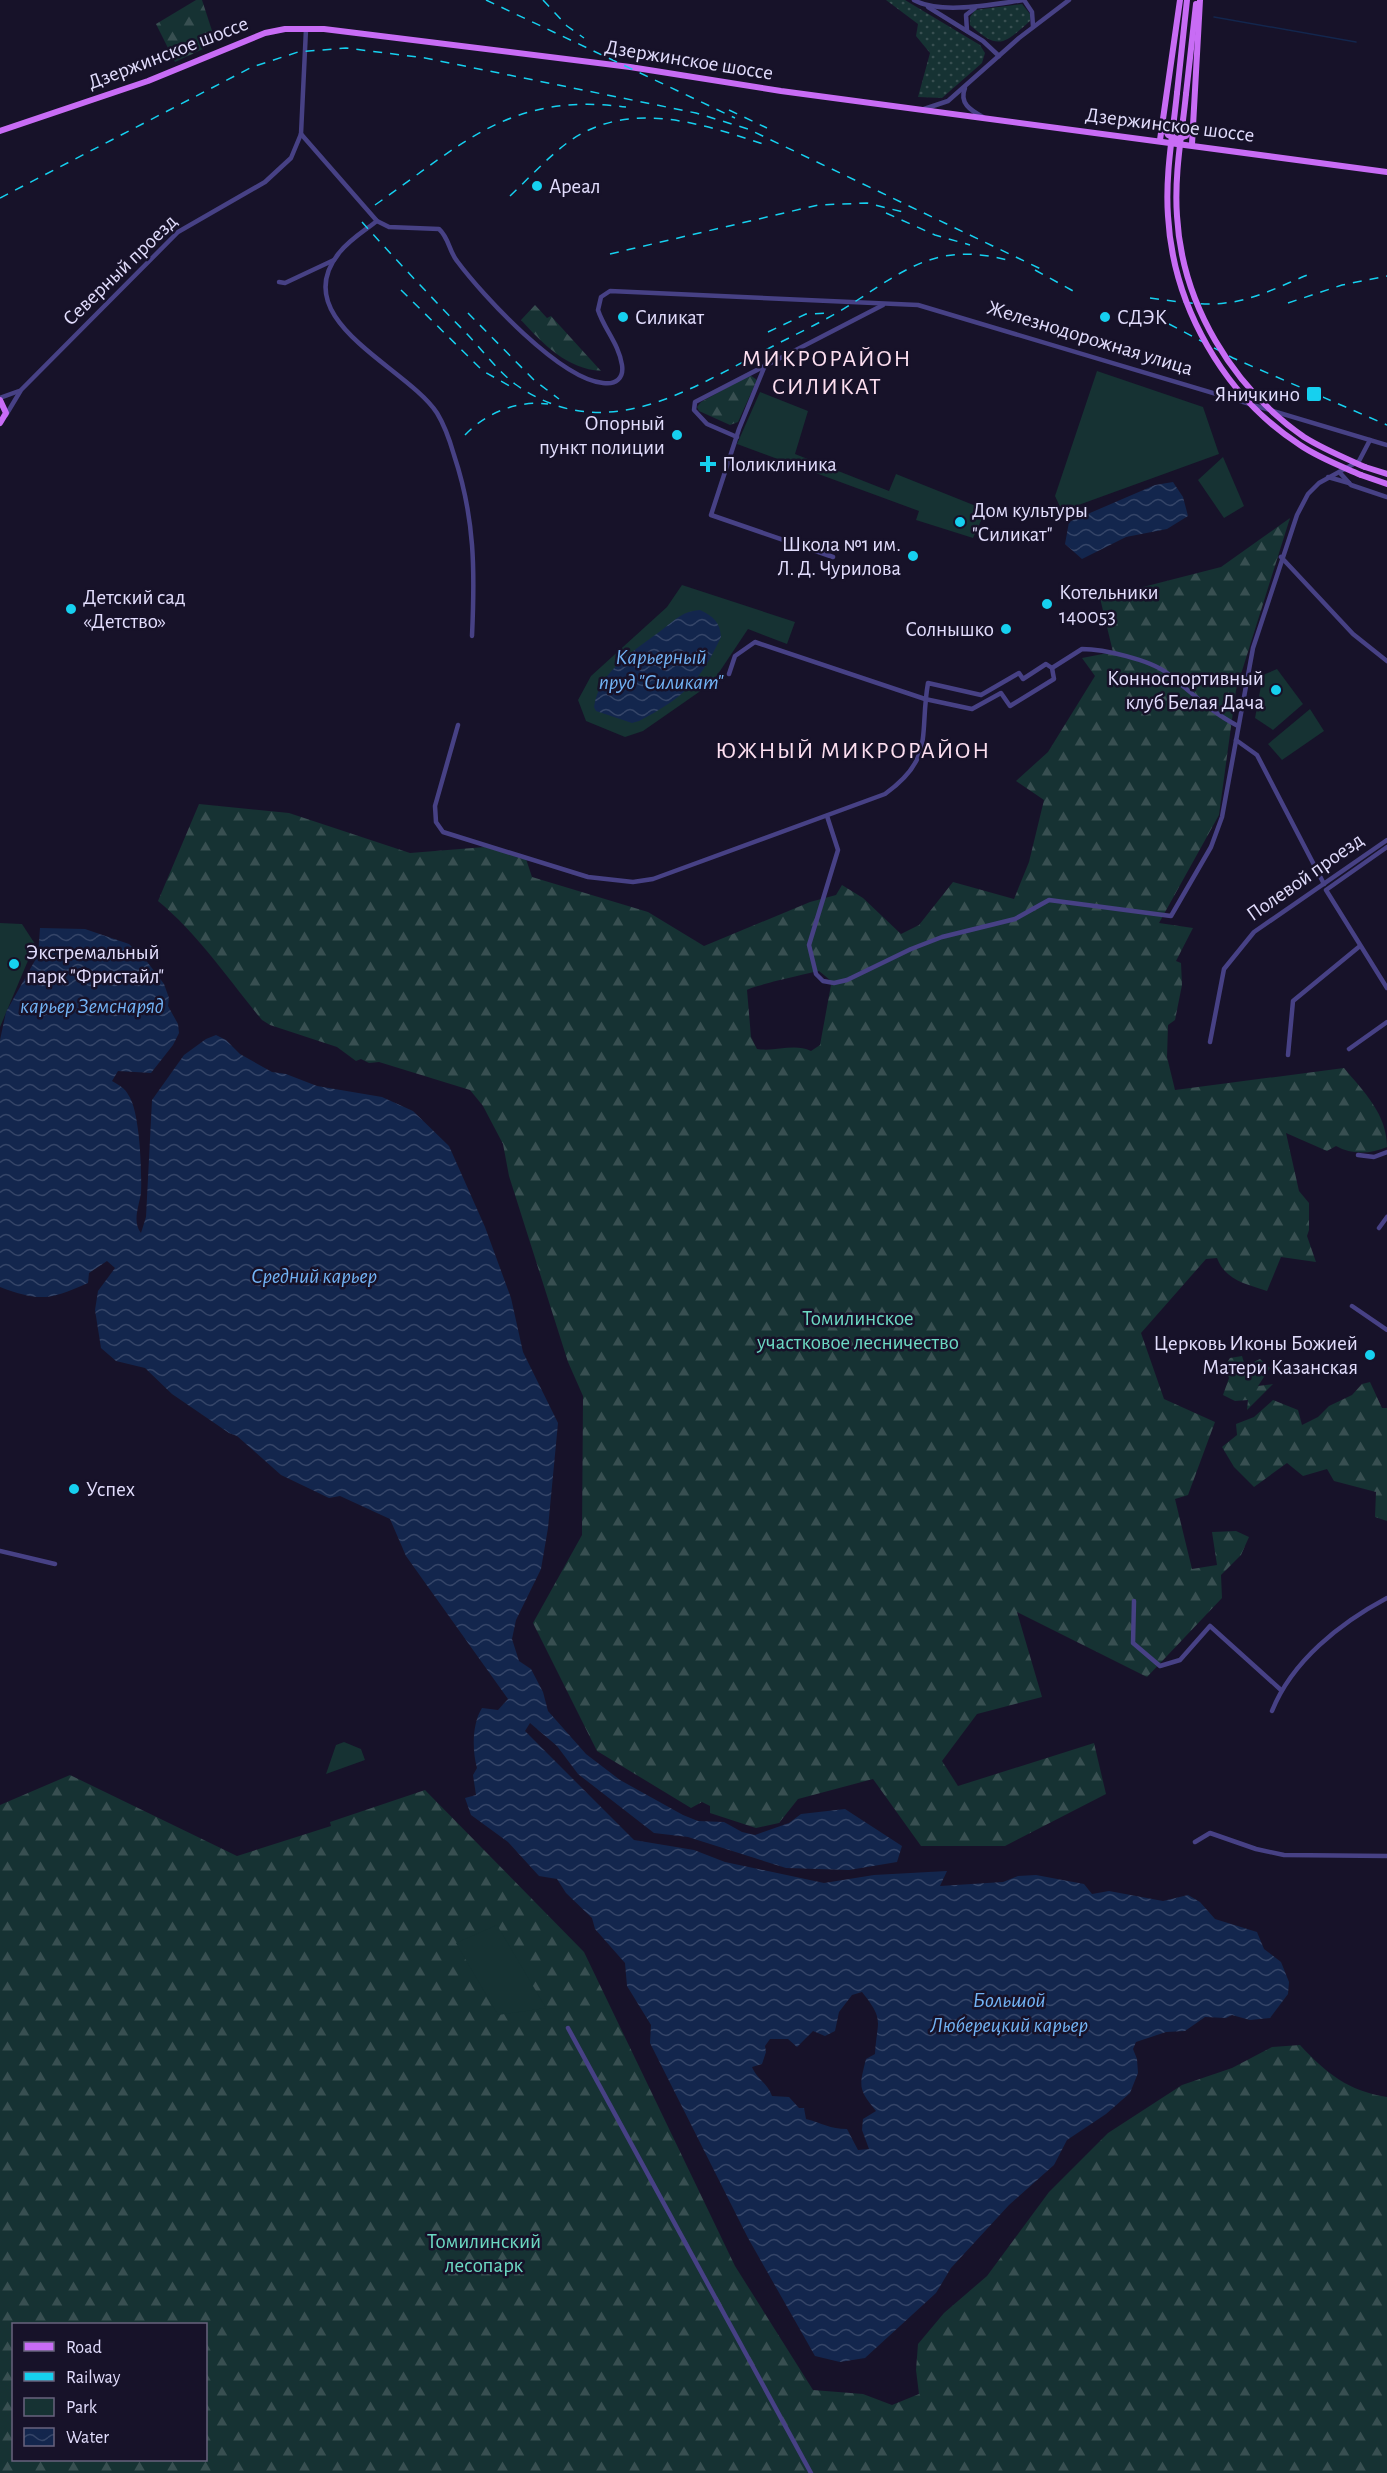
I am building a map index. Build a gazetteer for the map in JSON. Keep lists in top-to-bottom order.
{
  "streets": {
    "main road": ["Дзержинское шоссе"],
    "street": ["Северный проезд", "Железнодорожная улица", "Полевой проезд"]
  },
  "crossings": [
    ["Дзержинское шоссе", "Северный проезд"]
  ],
  "districts": ["МИКРОРАЙОН СИЛИКАТ", "ЮЖНЫЙ МИКРОРАЙОН"],
  "water": [
    "Карьерный пруд \"Силикат\"",
    "карьер Земснаряд",
    "Средний карьер",
    "Большой Люберецкий карьер"
  ],
  "parks": ["Томилинское участковое лесничество", "Томилинский лесопарк"],
  "places": {
    "other": [
      "Ареал",
      "Силикат",
      "СДЭК",
      "Опорный пункт полиции",
      "Дом культуры \"Силикат\"",
      "Школа №1 им. Л. Д. Чурилова",
      "Котельники 140053",
      "Детский сад «Детство»",
      "Солнышко",
      "Конноспортивный клуб Белая Дача",
      "Экстремальный парк \"Фристайл\"",
      "Церковь Иконы Божией Матери Казанская",
      "Успех"
    ],
    "transit": ["Яничкино"],
    "health": ["Поликлиника"]
  },
  "legend": [
    "Road",
    "Railway",
    "Park",
    "Water"
  ]
}
